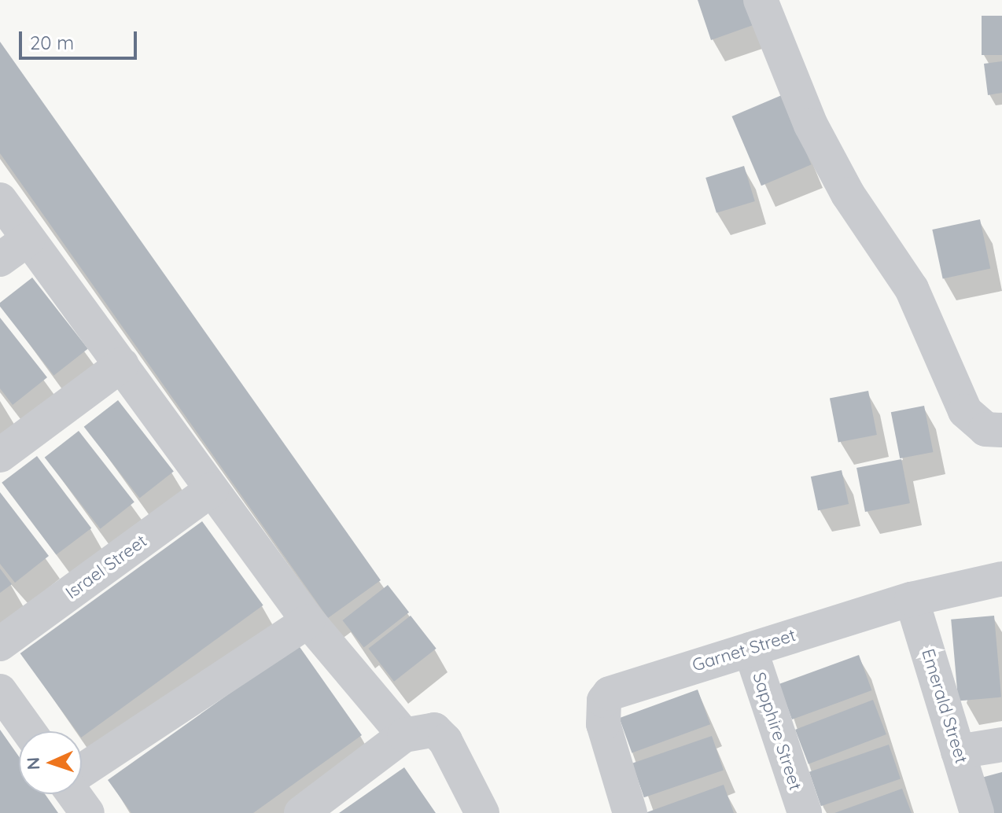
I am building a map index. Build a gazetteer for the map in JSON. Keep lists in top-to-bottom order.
{
  "streets": {
    "street": [
      "Israel Street",
      "Garnet Street",
      "Emerald Street",
      "Sapphire Street"
    ]
  },
  "crossings": [
    ["Garnet Street", "Emerald Street"],
    ["Garnet Street", "Sapphire Street"]
  ],
  "scale_bar": "20 m",
  "north": "left"
}
